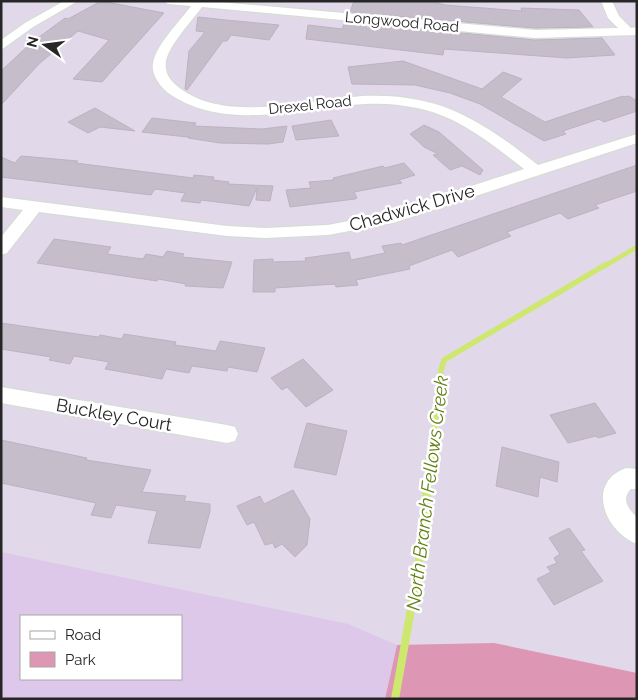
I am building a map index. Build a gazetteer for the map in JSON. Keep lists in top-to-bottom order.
{
  "streets": {
    "street": [
      "Longwood Road",
      "Drexel Road",
      "Chadwick Drive",
      "Buckley Court"
    ]
  },
  "crossings": [
    ["Longwood Road", "Drexel Road"],
    ["Drexel Road", "Chadwick Drive"]
  ],
  "water": ["North Branch Fellows Creek"],
  "legend": ["Road", "Park"],
  "north": "left"
}
